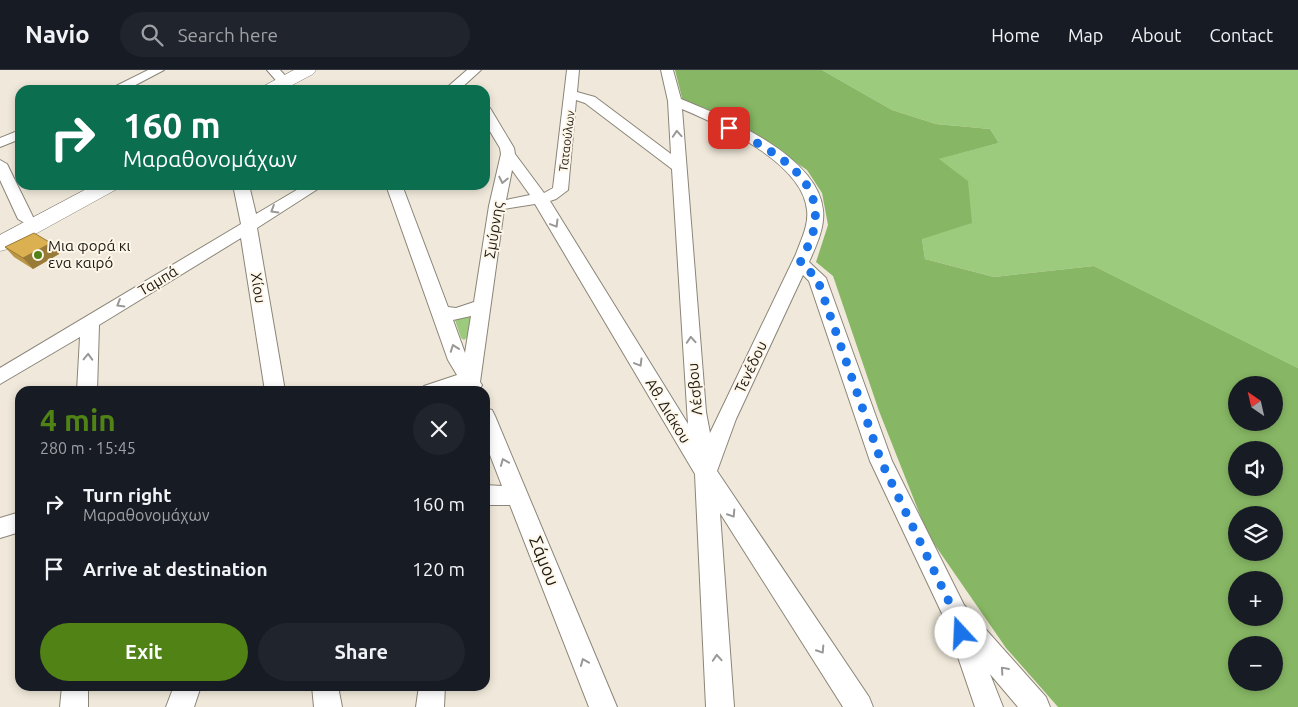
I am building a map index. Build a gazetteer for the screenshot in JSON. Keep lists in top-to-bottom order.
{
  "streets": {
    "street": [
      "Ταταούλων",
      "Σμύρνης",
      "Ταμπά",
      "Χίου",
      "Τενέδου",
      "Λέσβου",
      "Αθ. Διάκου",
      "Σάμου"
    ]
  },
  "crossings": [
    ["Ταταούλων", "Αθ. Διάκου"],
    ["Σμύρνης", "Αθ. Διάκου"],
    ["Ταμπά", "Χίου"],
    ["Τενέδου", "Λέσβου"],
    ["Τενέδου", "Αθ. Διάκου"],
    ["Λέσβου", "Αθ. Διάκου"]
  ],
  "one_way": ["Σάμου"],
  "places": ["Μια φορά κι ενα καιρό"],
  "north": "top left",
  "page": {
    "header": "Navio",
    "search": "Search here",
    "nav": [
      "Home",
      "Map",
      "About",
      "Contact"
    ],
    "turn": ["160 m", "Μαραθονομάχων"],
    "map_buttons": ["+", "−"],
    "heading": ["4 min", "280 m · 15:45"],
    "list": [
      {
        "name": "Turn right",
        "note": "Μαραθονομάχων",
        "value": "160 m"
      },
      {
        "name": "Arrive at destination",
        "value": "120 m"
      }
    ],
    "buttons": ["Exit", "Share"]
  }
}
